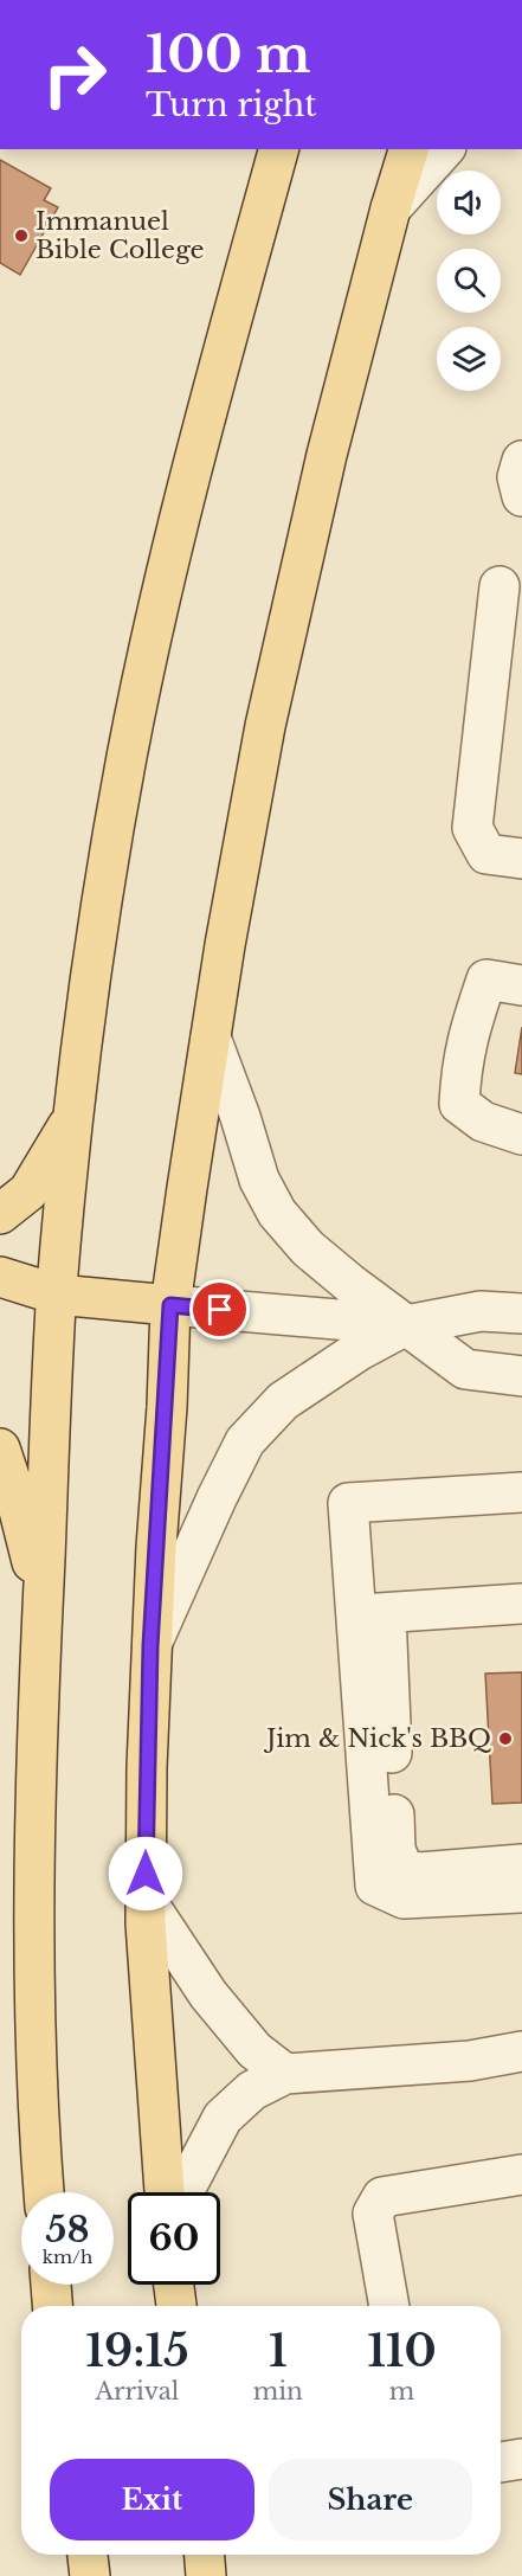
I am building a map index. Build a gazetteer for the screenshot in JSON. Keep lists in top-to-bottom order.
{
  "places": ["Immanuel Bible College", "Jim & Nick's BBQ"],
  "page": {
    "turn": ["100 m", "Turn right"],
    "speed": "58 km/h",
    "limit": "60",
    "eta": [
      "19:15",
      "Arrival",
      "1",
      "min",
      "110",
      "m"
    ],
    "buttons": ["Exit", "Share"]
  }
}
